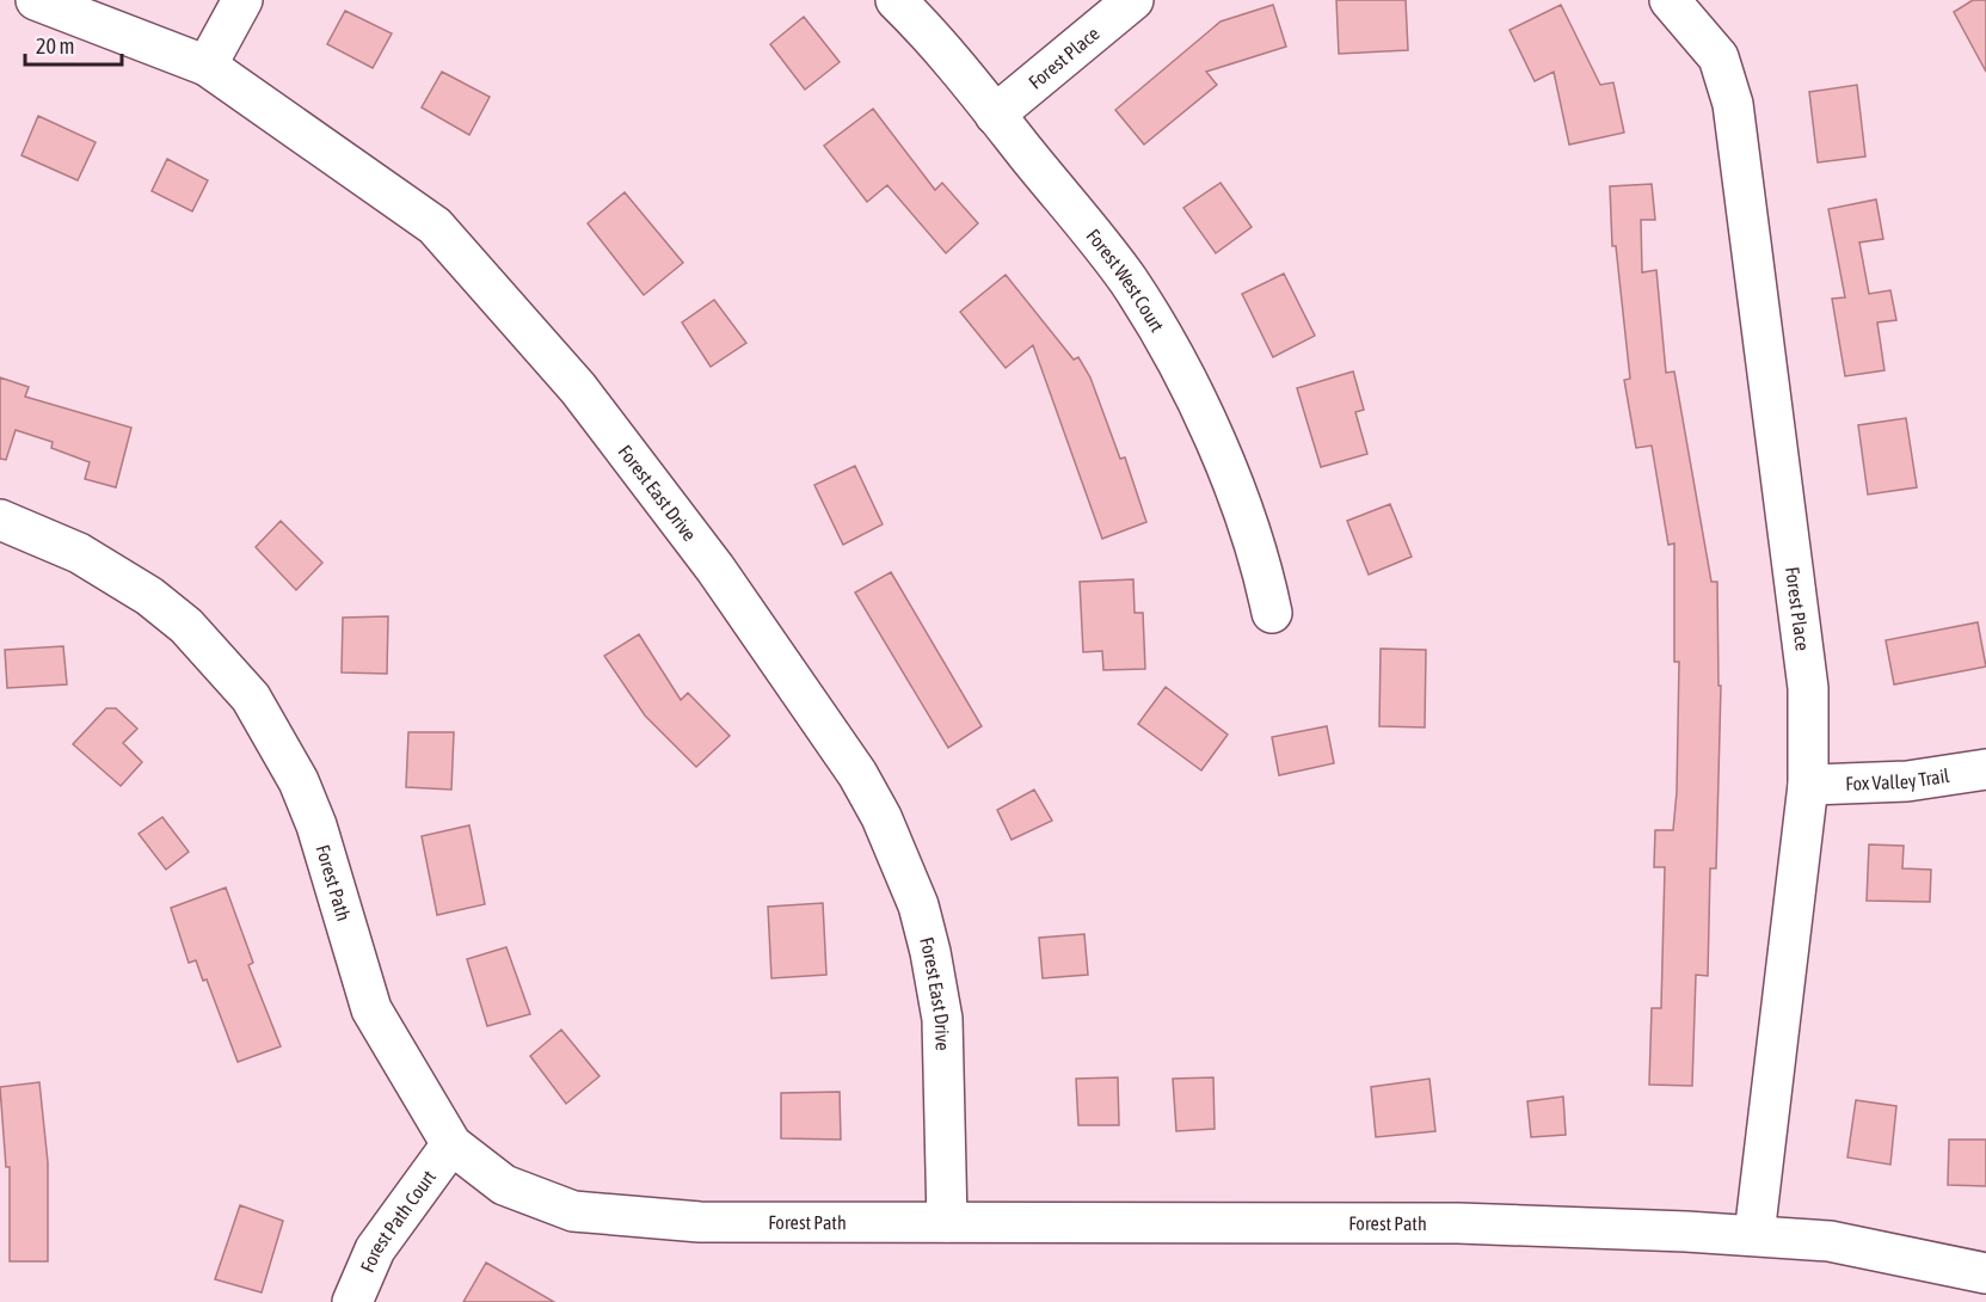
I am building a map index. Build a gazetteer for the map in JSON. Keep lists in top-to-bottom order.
{
  "streets": {
    "street": [
      "Forest Place",
      "Forest West Court",
      "Forest East Drive",
      "Fox Valley Trail",
      "Forest Path",
      "Forest Path Court"
    ]
  },
  "crossings": [
    ["Forest Place", "Forest West Court"],
    ["Forest Place", "Fox Valley Trail"],
    ["Forest Place", "Forest Path"],
    ["Forest East Drive", "Forest Path"],
    ["Forest Path", "Forest Path Court"]
  ],
  "scale_bar": "20 m"
}
